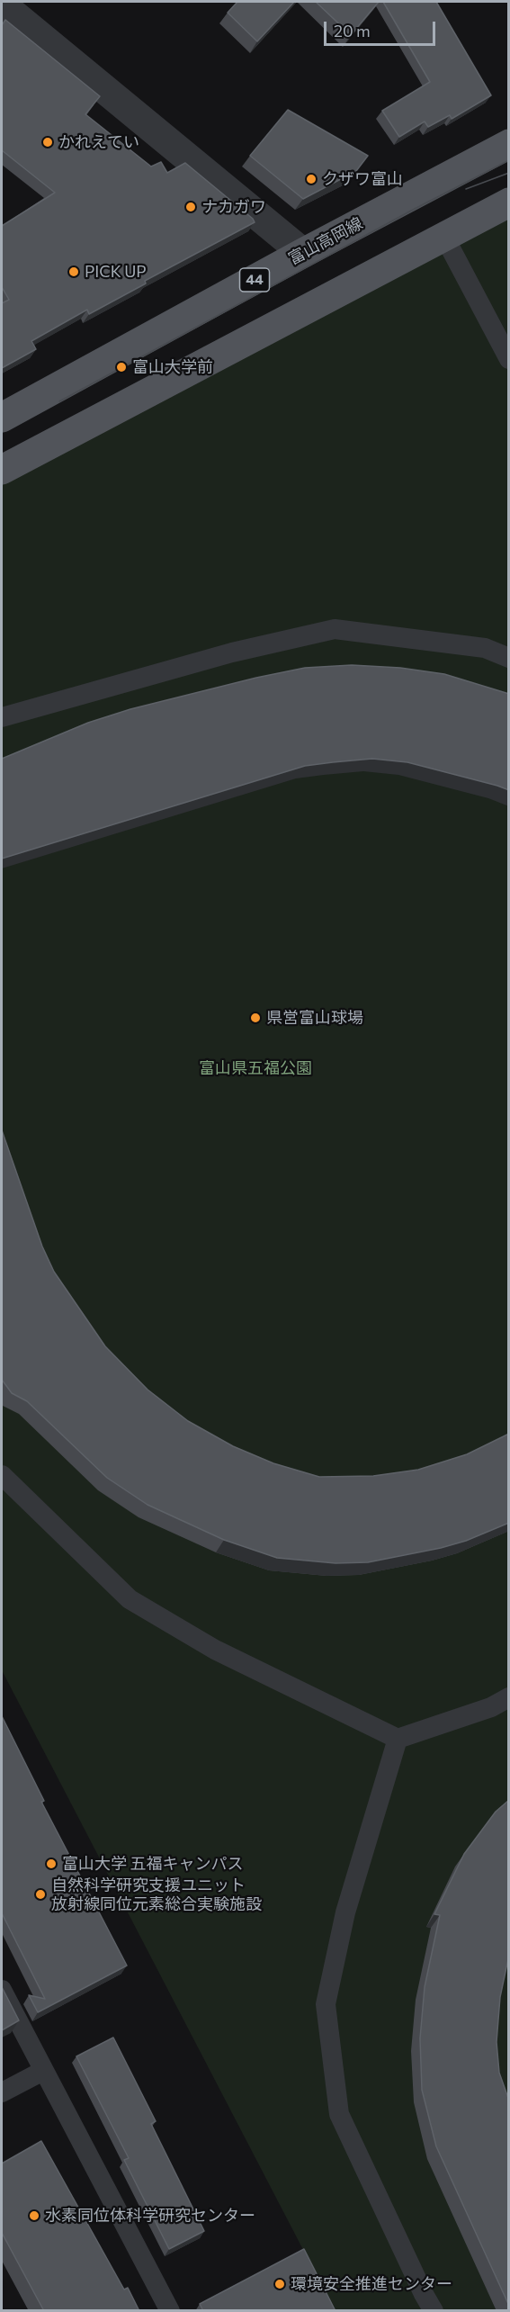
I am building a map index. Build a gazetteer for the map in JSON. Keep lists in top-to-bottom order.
{
  "streets": {
    "main road": ["富山高岡線", "44"]
  },
  "parks": ["富山県五福公園"],
  "places": [
    "かれえてい",
    "クザワ富山",
    "ナカガワ",
    "PICK UP",
    "富山大学前",
    "県営富山球場",
    "富山大学 五福キャンパス",
    "自然科学研究支援ユニット 放射線同位元素総合実験施設",
    "水素同位体科学研究センター",
    "環境安全推進センター"
  ],
  "scale_bar": "20 m"
}
